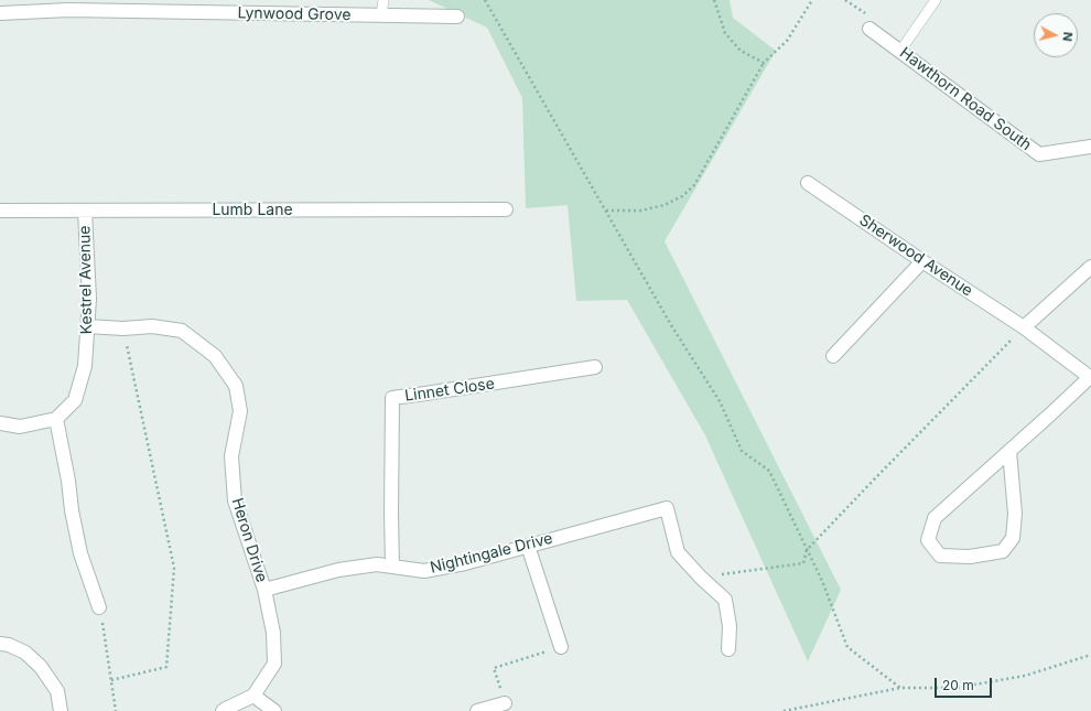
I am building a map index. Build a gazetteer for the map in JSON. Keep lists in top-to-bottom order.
{
  "streets": {
    "street": [
      "Lynwood Grove",
      "Hawthorn Road South",
      "Lumb Lane",
      "Sherwood Avenue",
      "Kestrel Avenue",
      "Linnet Close",
      "Heron Drive",
      "Nightingale Drive"
    ]
  },
  "crossings": [
    ["Lumb Lane", "Kestrel Avenue"],
    ["Kestrel Avenue", "Heron Drive"],
    ["Linnet Close", "Nightingale Drive"],
    ["Heron Drive", "Nightingale Drive"]
  ],
  "scale_bar": "20 m",
  "north": "right"
}
